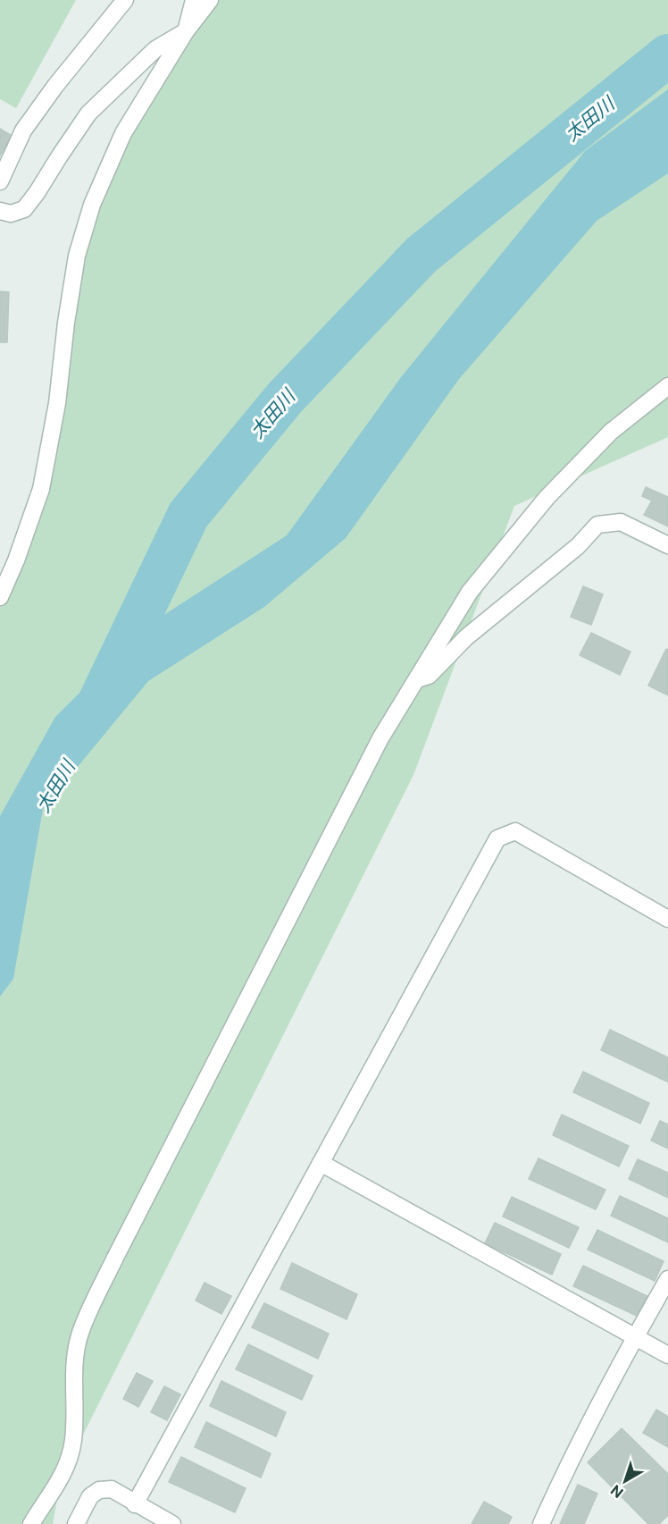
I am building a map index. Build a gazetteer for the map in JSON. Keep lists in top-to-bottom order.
{
  "water": ["太田川"],
  "north": "bottom left"
}
